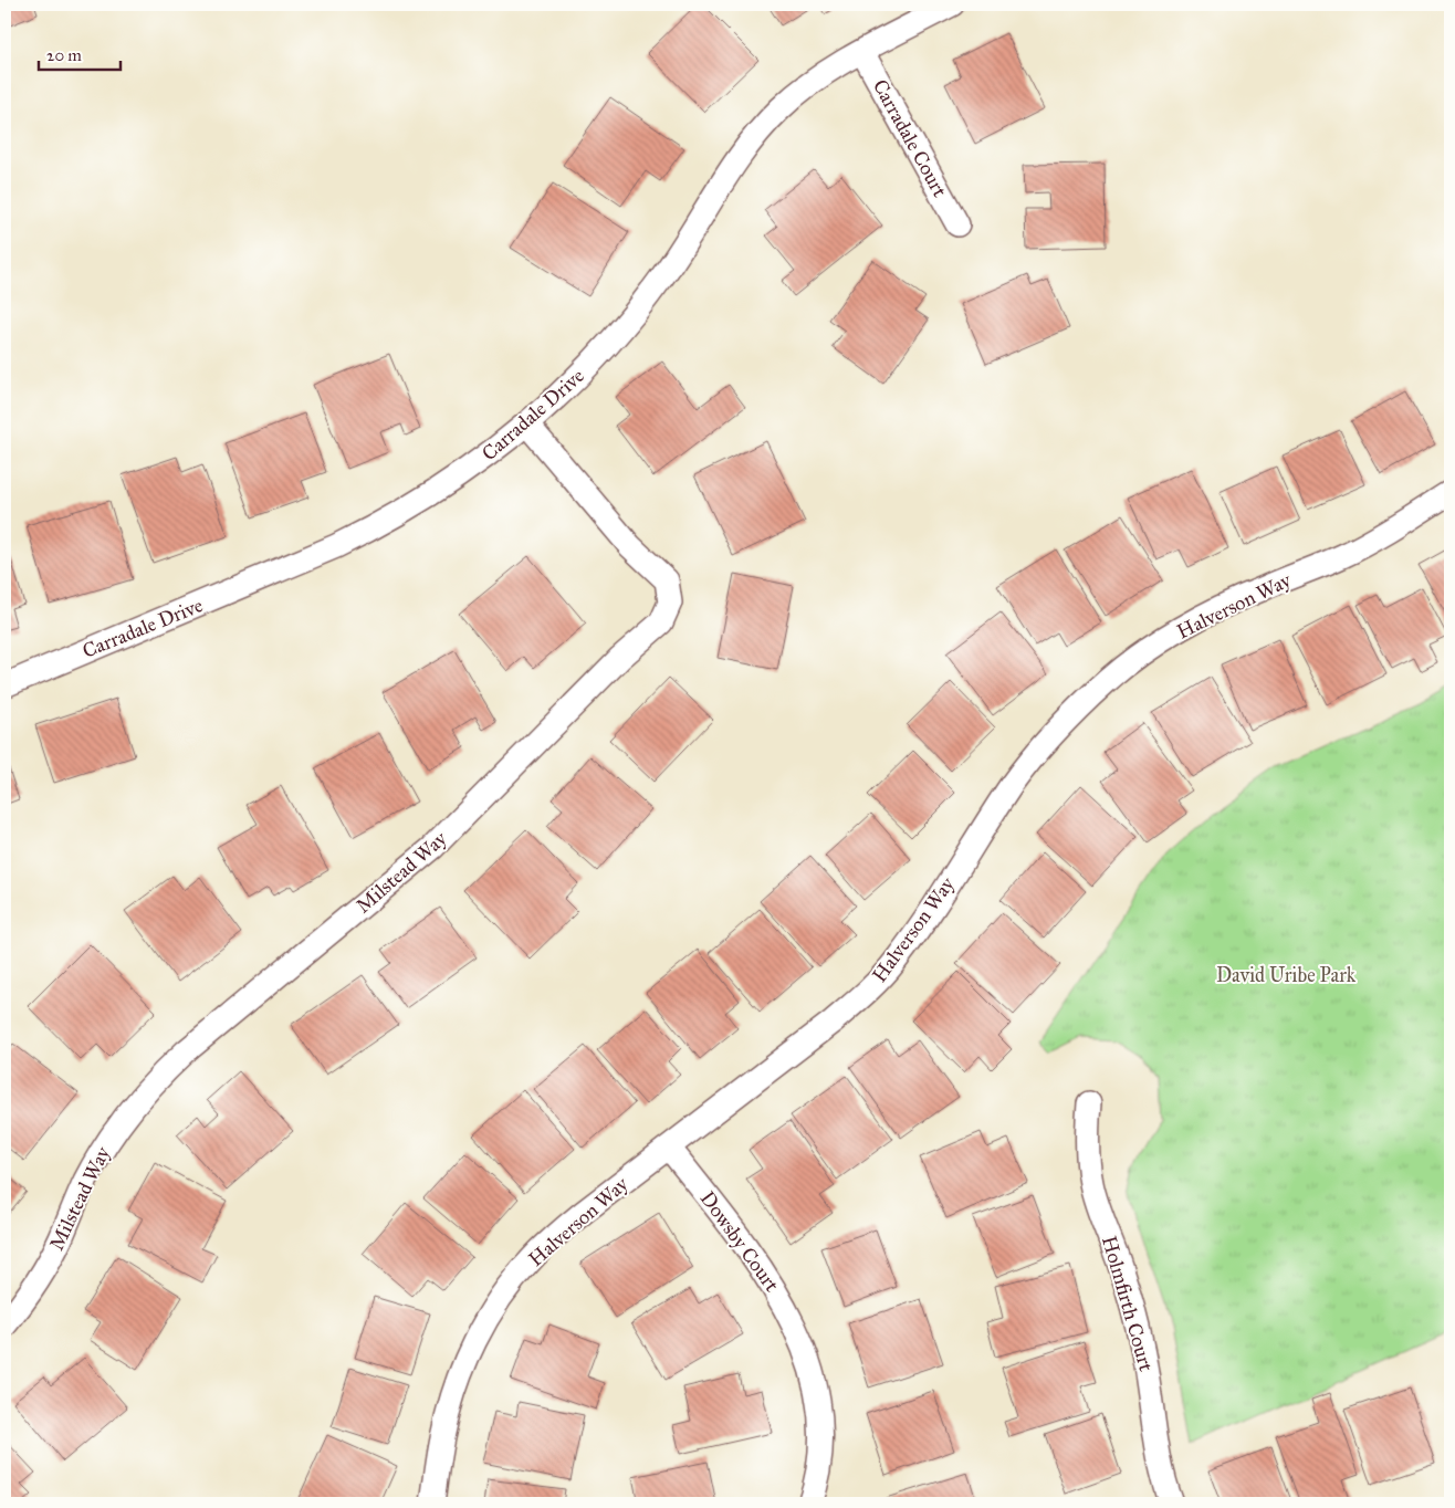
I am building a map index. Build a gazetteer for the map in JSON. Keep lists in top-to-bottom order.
{
  "streets": {
    "street": [
      "Carradale Court",
      "Carradale Drive",
      "Halverson Way",
      "Milstead Way",
      "Dowsby Court",
      "Holmfirth Court"
    ]
  },
  "crossings": [
    ["Carradale Court", "Carradale Drive"],
    ["Carradale Drive", "Milstead Way"],
    ["Halverson Way", "Dowsby Court"]
  ],
  "parks": ["David Uribe Park"],
  "scale_bar": "20 m"
}
